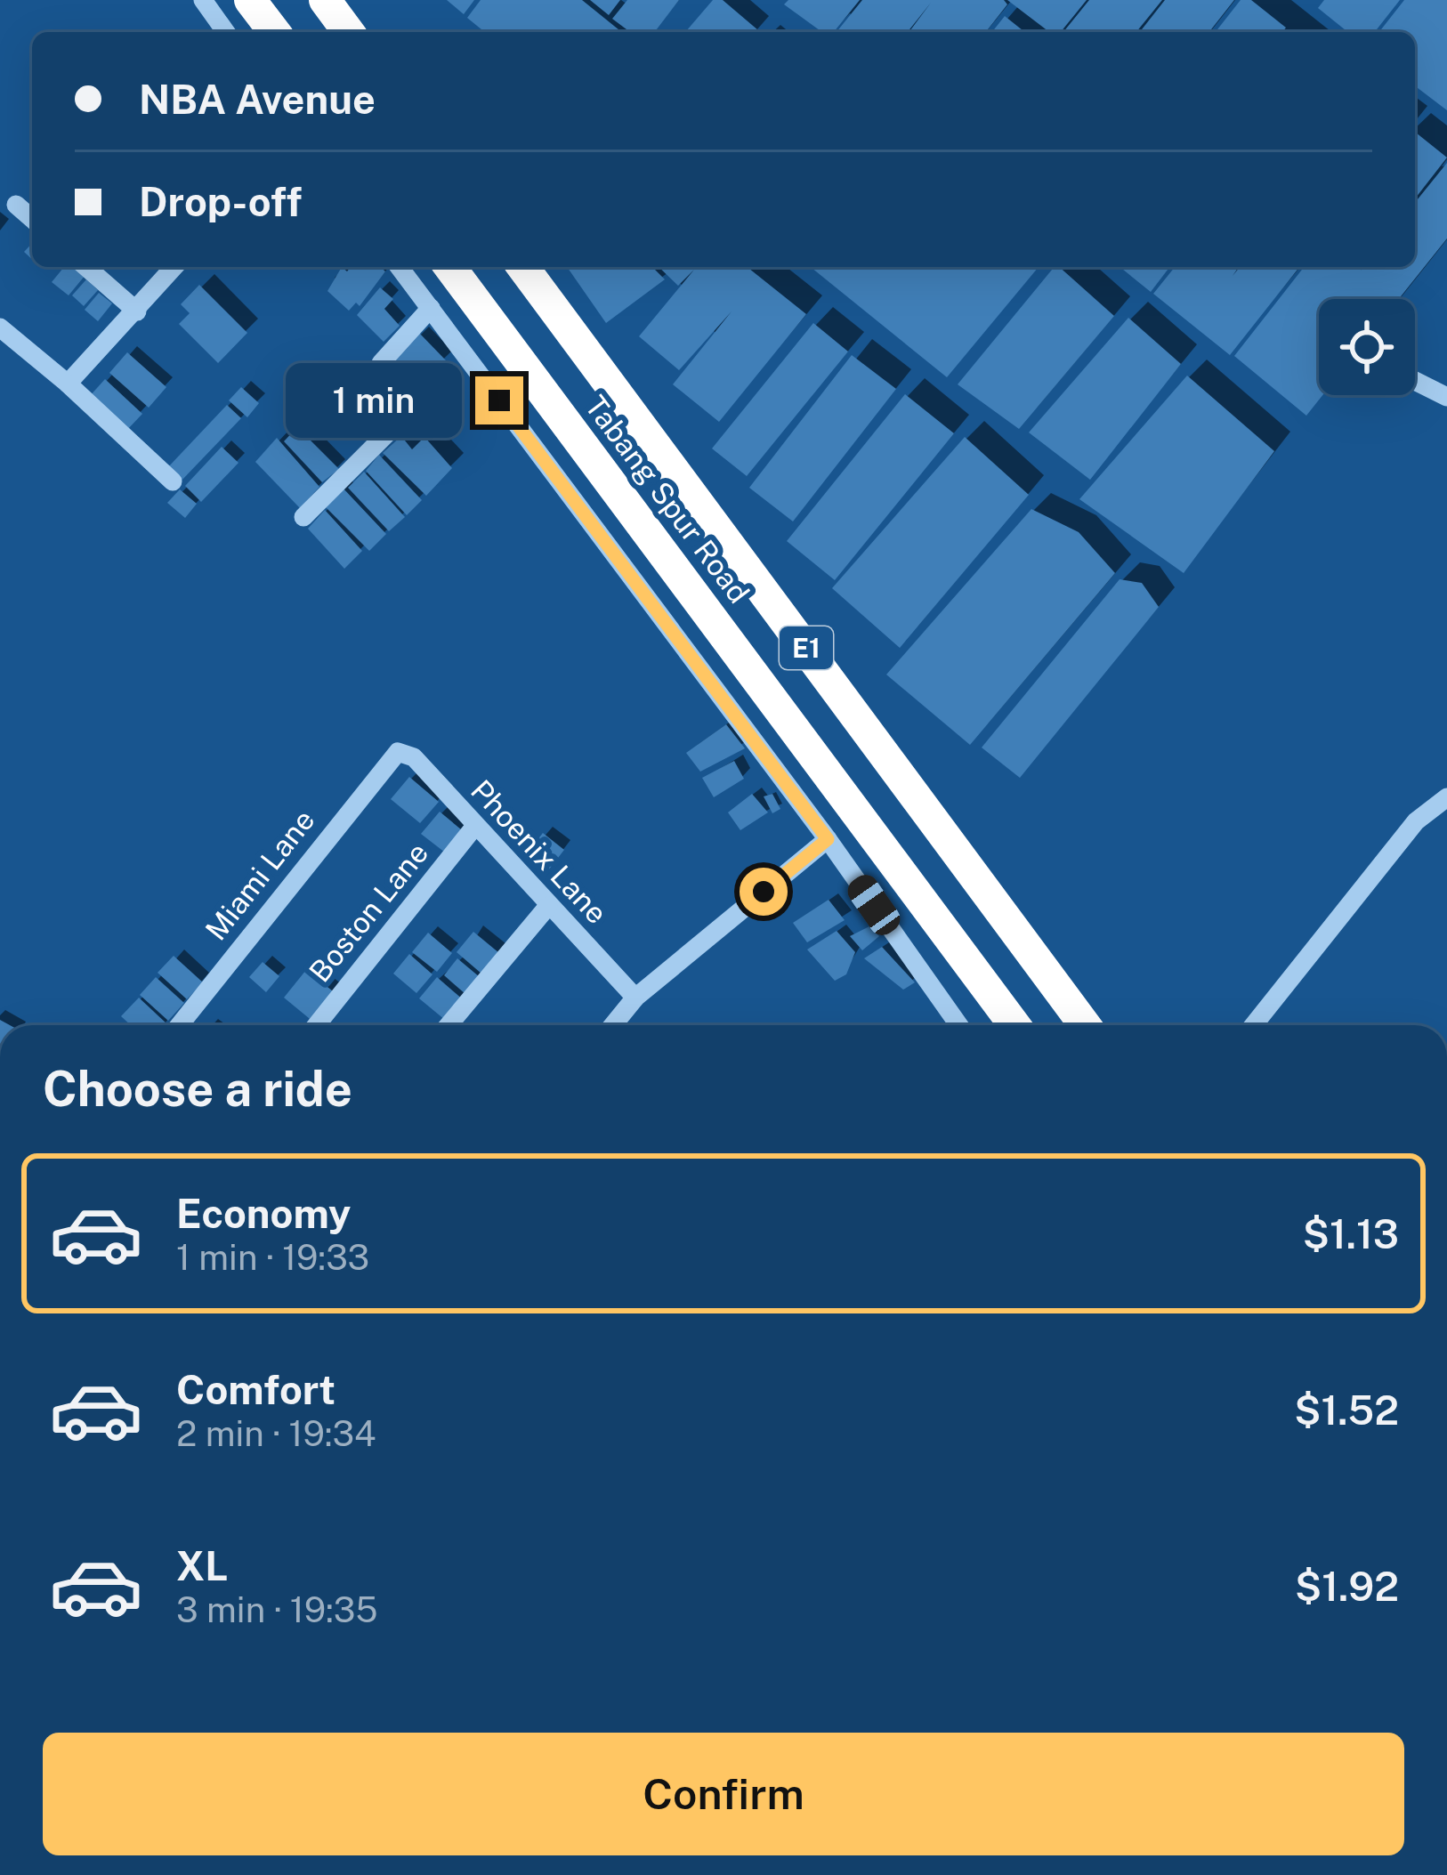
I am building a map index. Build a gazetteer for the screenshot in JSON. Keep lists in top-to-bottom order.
{
  "streets": {
    "highway": ["Tabang Spur Road", "E1"],
    "street": ["Phoenix Lane", "Miami Lane", "Boston Lane"]
  },
  "crossings": [
    ["Phoenix Lane", "Miami Lane"],
    ["Phoenix Lane", "Boston Lane"]
  ],
  "page": {
    "banner": ["NBA Avenue", "Drop-off"],
    "bubble": "1 min",
    "heading": "Choose a ride",
    "list": [
      {
        "name": "Economy",
        "note": "1 min · 19:33",
        "value": "$1.13"
      },
      {
        "name": "Comfort",
        "note": "2 min · 19:34",
        "value": "$1.52"
      },
      {
        "name": "XL",
        "note": "3 min · 19:35",
        "value": "$1.92"
      }
    ],
    "buttons": "Confirm"
  }
}
